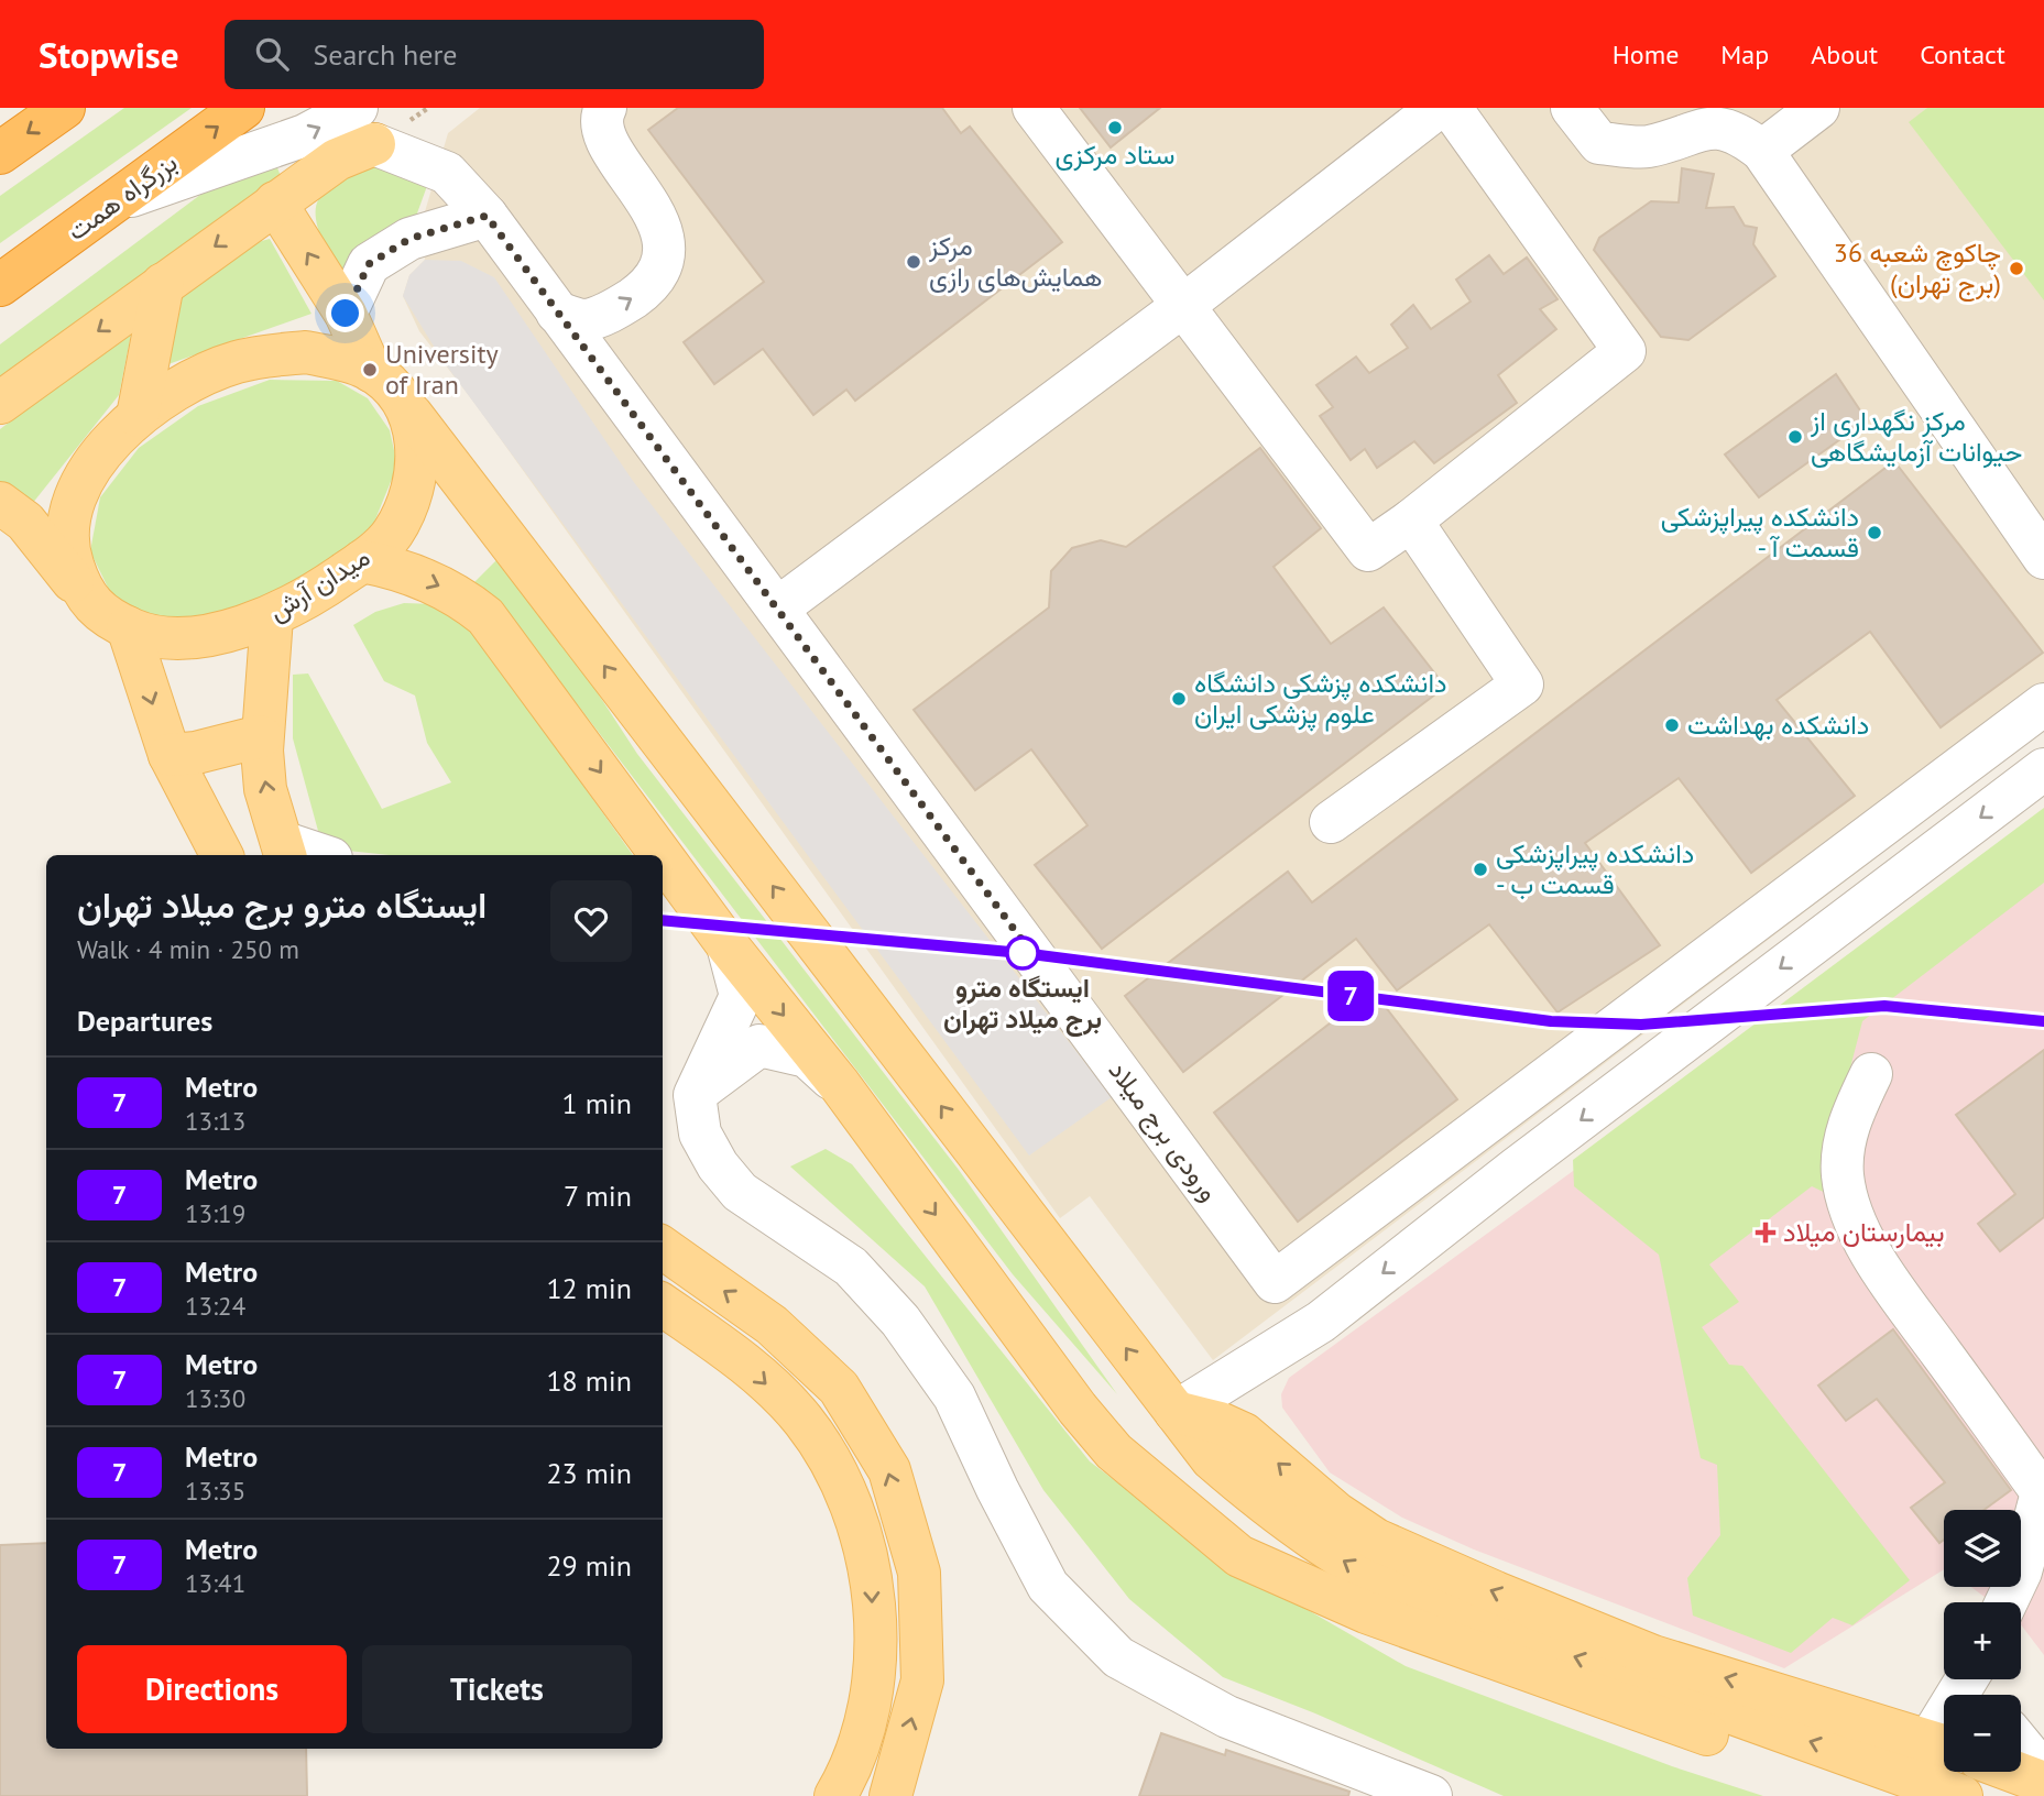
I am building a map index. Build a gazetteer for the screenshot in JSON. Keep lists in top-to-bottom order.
{
  "streets": {
    "highway": ["بزرگراه همت"],
    "main road": ["میدان آرش"],
    "lane": ["ورودی برج میلاد"]
  },
  "one_way": ["بزرگراه همت"],
  "places": {
    "other": [
      "ستاد مرکزی",
      "مرکز همایش‌های رازی",
      "چاکوچ شعبه 36 (برج تهران)",
      "University of Iran",
      "مرکز نگهداری از حیوانات آزمایشگاهی",
      "دانشکده پیراپزشکی - قسمت آ",
      "دانشکده پزشکی دانشگاه علوم پزشکی ایران",
      "دانشکده بهداشت",
      "دانشکده پیراپزشکی - قسمت ب",
      "ایستگاه مترو برج میلاد تهران"
    ],
    "health": ["بیمارستان میلاد"]
  },
  "lines": ["metro line 7"],
  "page": {
    "header": "Stopwise",
    "search": "Search here",
    "nav": [
      "Home",
      "Map",
      "About",
      "Contact"
    ],
    "on_map": "7",
    "heading": [
      ["ایستگاه مترو برج میلاد تهران", "Walk · 4 min · 250 m"],
      "Departures"
    ],
    "list": [
      {
        "mark": "7",
        "name": "Metro",
        "note": "13:13",
        "value": "1 min"
      },
      {
        "mark": "7",
        "name": "Metro",
        "note": "13:19",
        "value": "7 min"
      },
      {
        "mark": "7",
        "name": "Metro",
        "note": "13:24",
        "value": "12 min"
      },
      {
        "mark": "7",
        "name": "Metro",
        "note": "13:30",
        "value": "18 min"
      },
      {
        "mark": "7",
        "name": "Metro",
        "note": "13:35",
        "value": "23 min"
      },
      {
        "mark": "7",
        "name": "Metro",
        "note": "13:41",
        "value": "29 min"
      }
    ],
    "map_buttons": ["+", "−"],
    "buttons": ["Directions", "Tickets"]
  }
}
